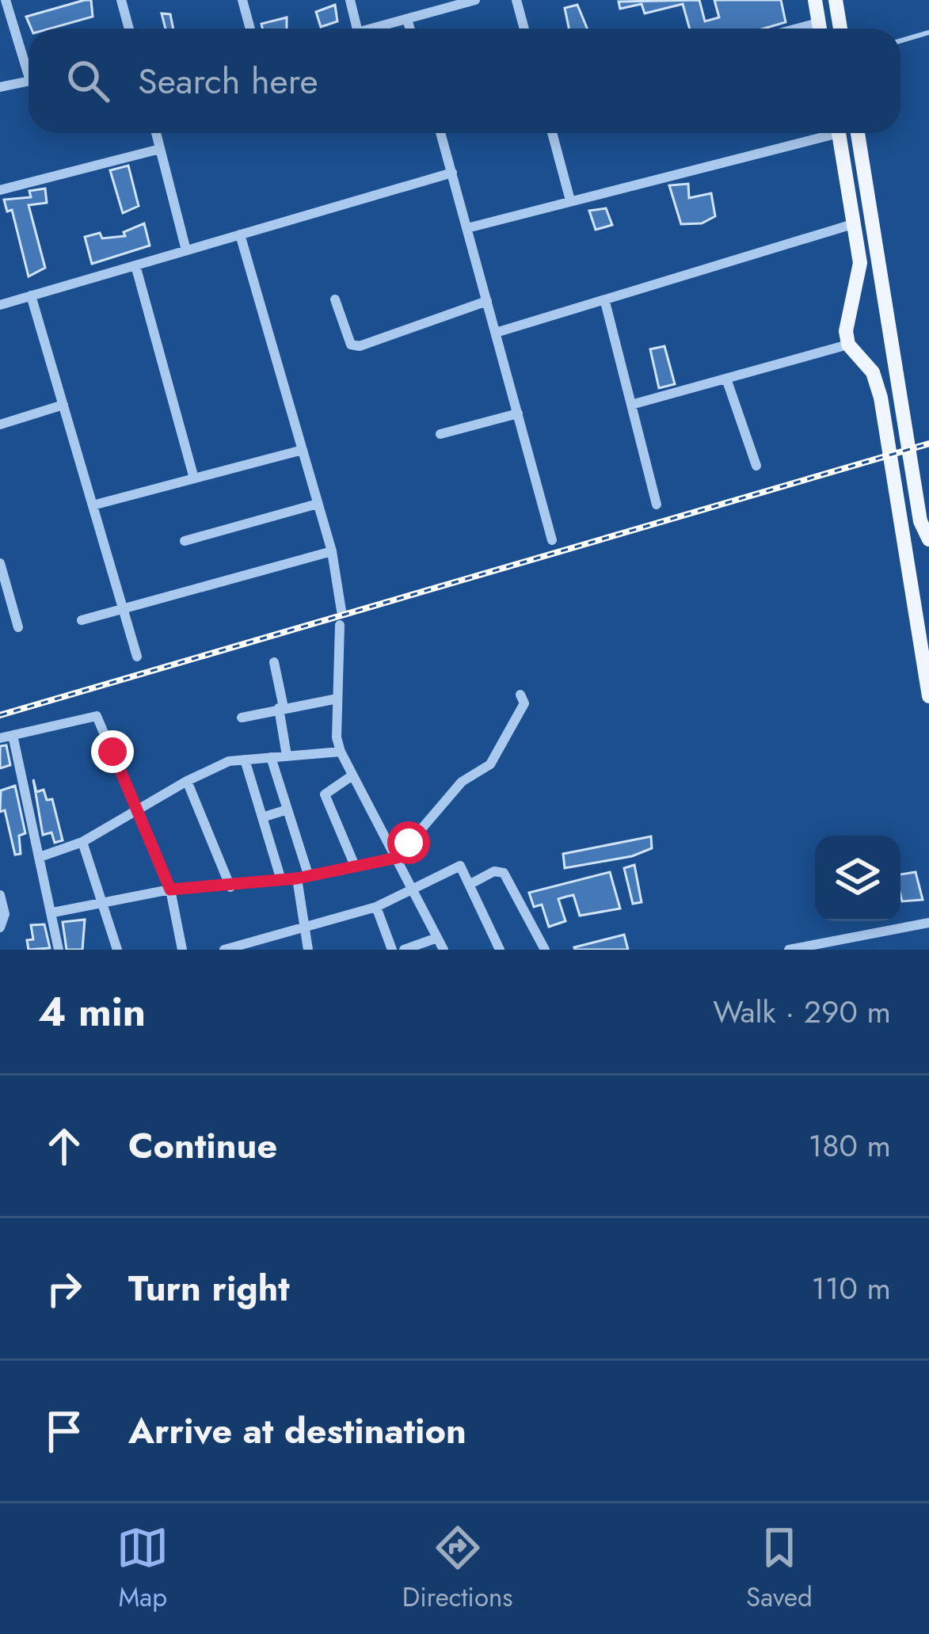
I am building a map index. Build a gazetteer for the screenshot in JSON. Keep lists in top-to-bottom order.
{
  "page": {
    "search": "Search here",
    "heading": ["4 min", "Walk · 290 m"],
    "list": [
      ["Continue", "180 m"],
      ["Turn right", "110 m"],
      "Arrive at destination"
    ],
    "nav": ["Map", "Directions", "Saved"]
  }
}
